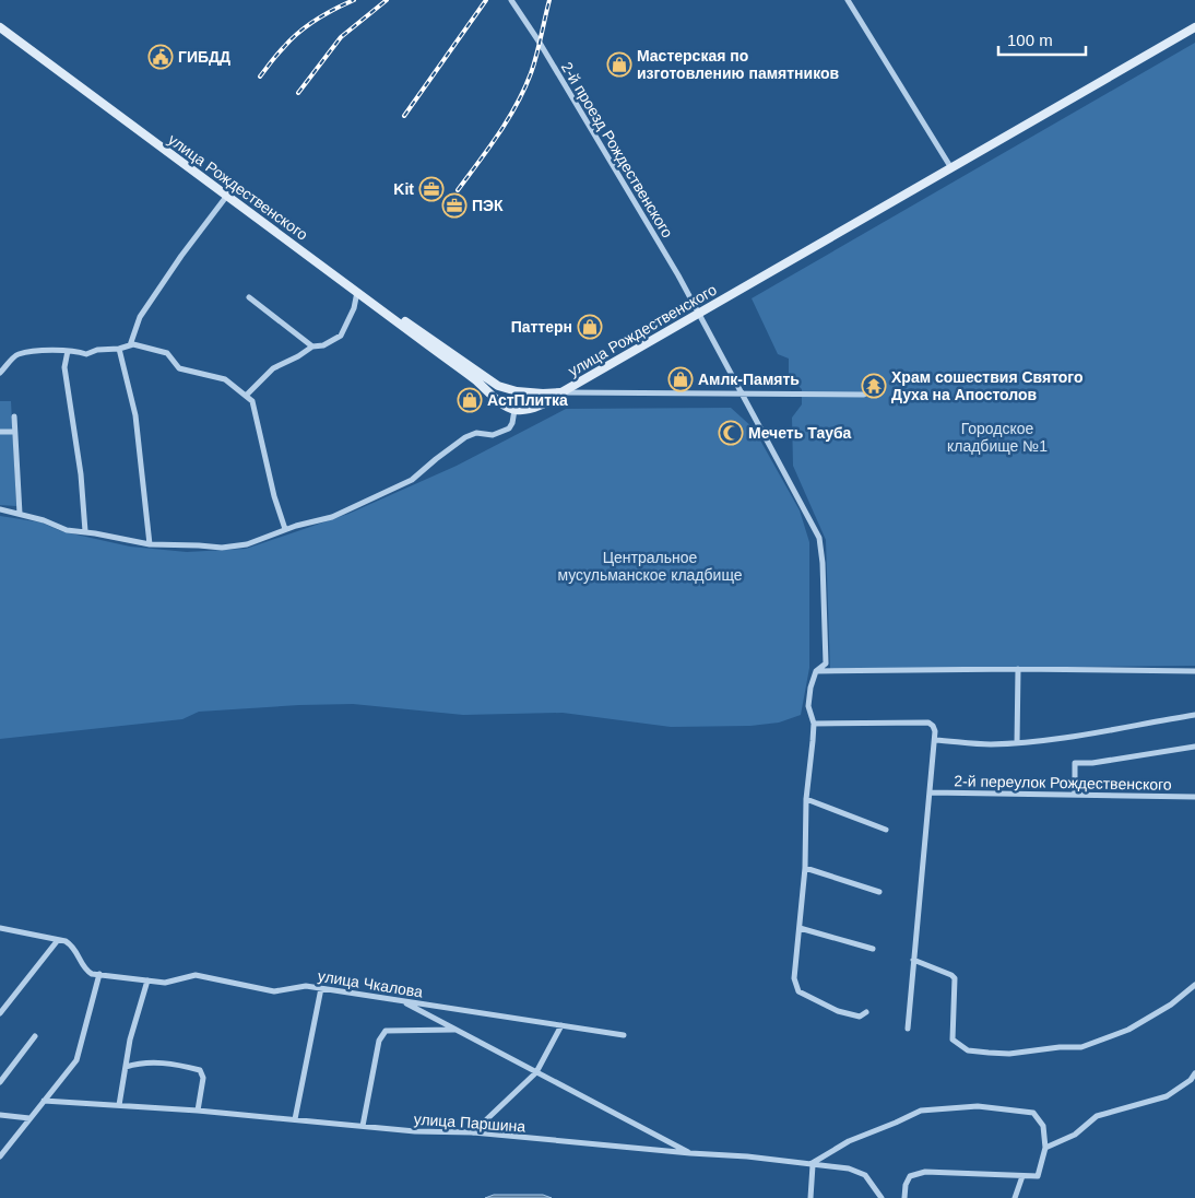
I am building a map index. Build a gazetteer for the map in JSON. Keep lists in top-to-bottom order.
{
  "streets": {
    "main road": ["улица Рождественского"],
    "street": [
      "2-й проезд Рождественского",
      "2-й переулок Рождественского",
      "улица Чкалова",
      "улица Паршина"
    ]
  },
  "crossings": [
    ["2-й проезд Рождественского", "улица Рождественского"]
  ],
  "parks": ["Городское кладбище №1", "Центральное мусульманское кладбище"],
  "places": {
    "public building": ["ГИБДД"],
    "shop": [
      "Мастерская по изготовлению памятников",
      "Паттерн",
      "Амлк-Память",
      "АстПлитка"
    ],
    "office": ["Kit", "ПЭК"],
    "temple": ["Храм сошествия Святого Духа на Апостолов"],
    "mosque": ["Мечеть Тауба"]
  },
  "scale_bar": "100 m"
}
